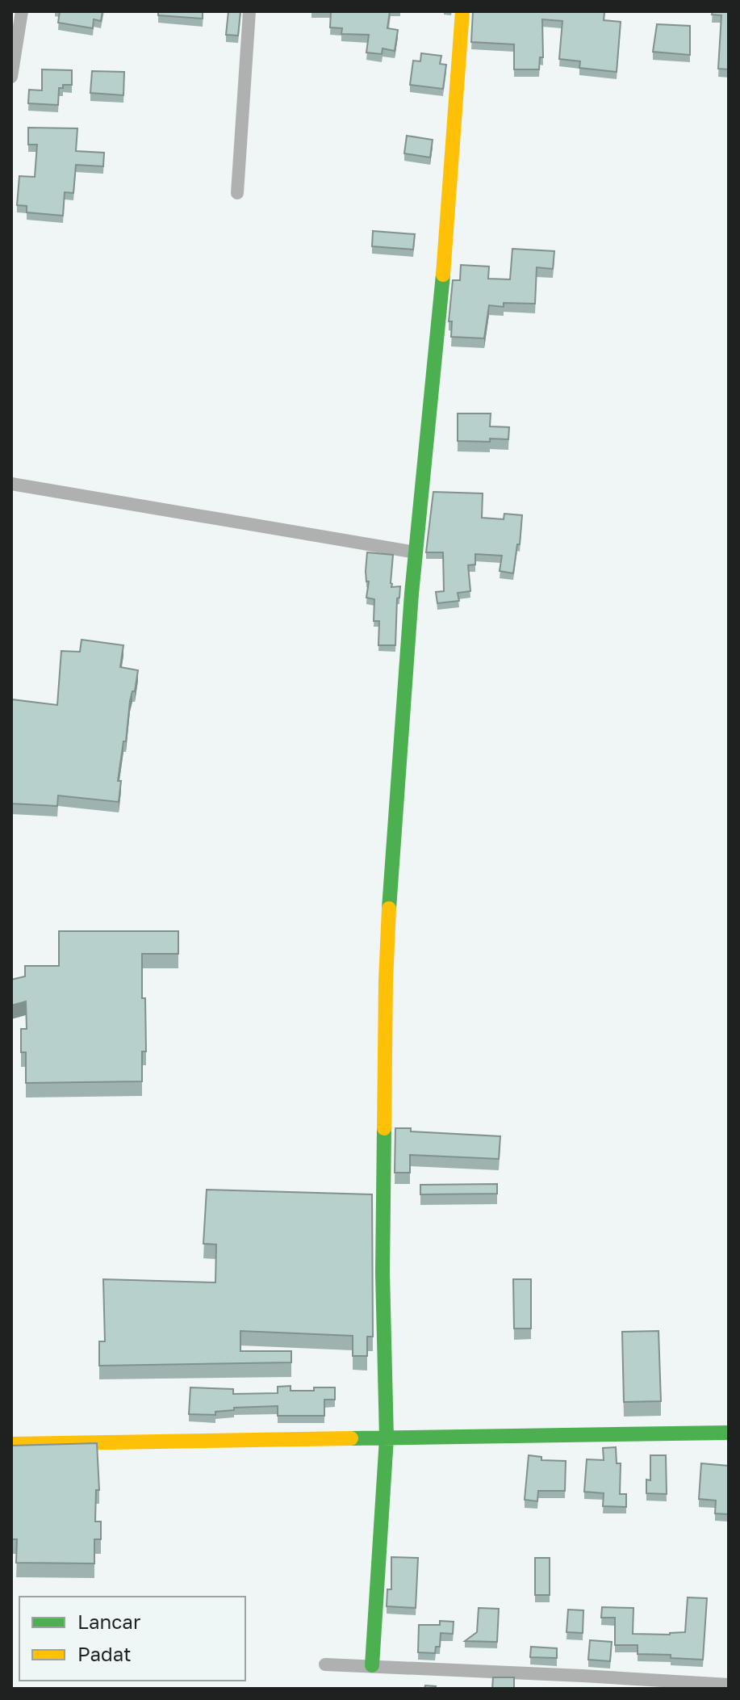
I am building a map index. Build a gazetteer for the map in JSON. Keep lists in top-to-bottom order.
{
  "legend": ["Lancar", "Padat"]
}
